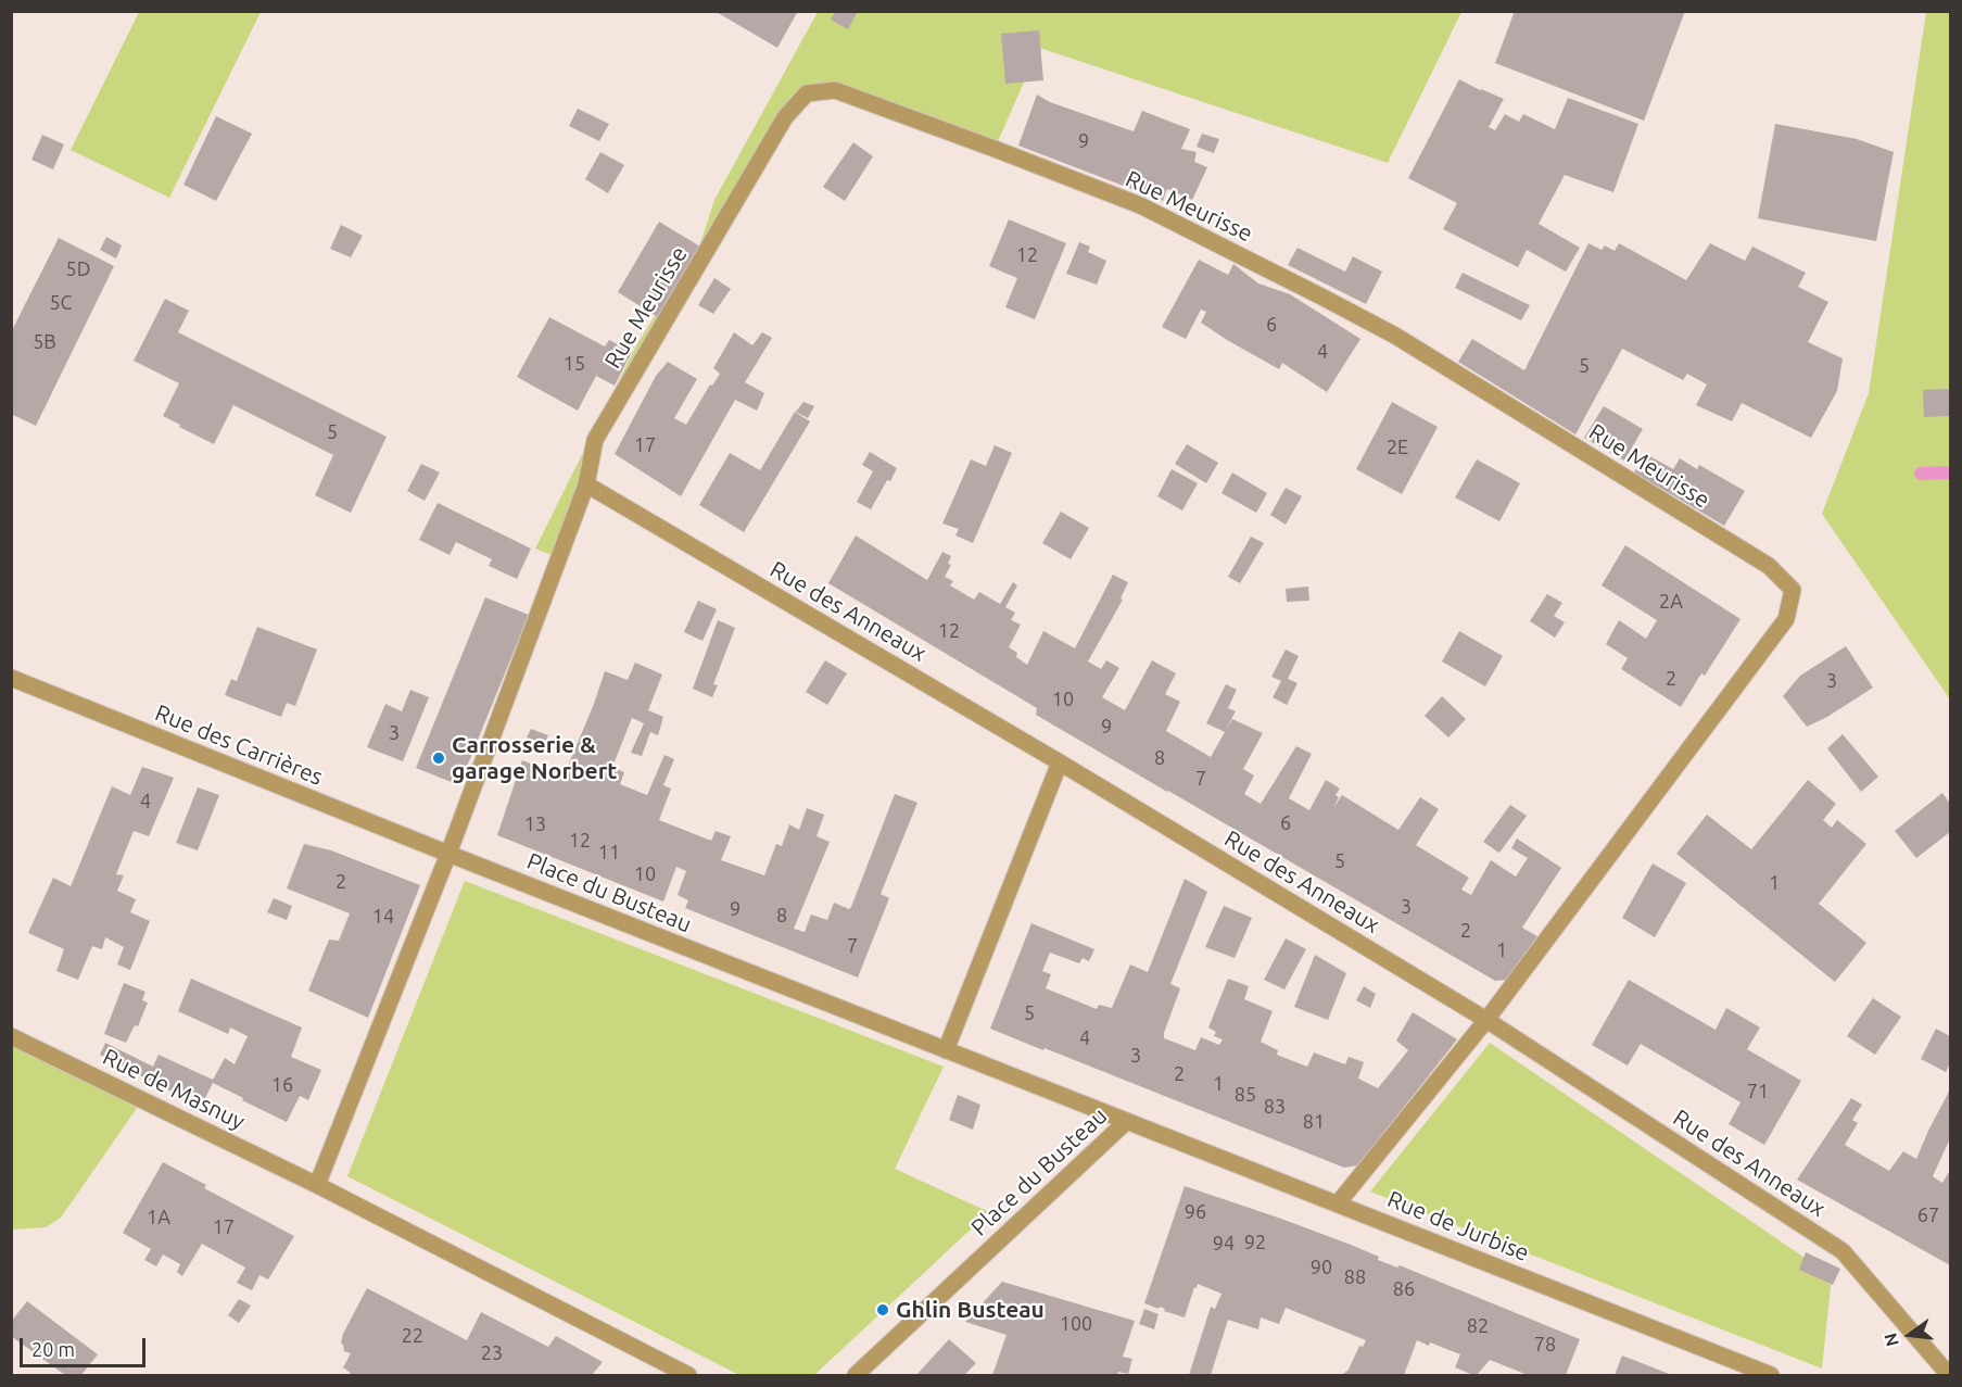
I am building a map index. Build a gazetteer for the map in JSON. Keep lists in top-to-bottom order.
{
  "streets": {
    "street": [
      "Rue Meurisse",
      "Rue des Anneaux",
      "Rue des Carrières",
      "Place du Busteau",
      "Rue de Masnuy",
      "Rue de Jurbise"
    ]
  },
  "crossings": [
    ["Rue Meurisse", "Rue des Anneaux"],
    ["Rue Meurisse", "Rue des Carrières"],
    ["Rue Meurisse", "Place du Busteau"],
    ["Rue des Carrières", "Place du Busteau"],
    ["Place du Busteau", "Rue de Jurbise"]
  ],
  "places": ["Carrosserie & garage Norbert", "Ghlin Busteau"],
  "house_numbers": [
    "9",
    "12",
    "5D",
    "5C",
    "6",
    "5B",
    "4",
    "15",
    "5",
    "5",
    "17",
    "2E",
    "2A",
    "12",
    "2",
    "3",
    "10",
    "9",
    "3",
    "8",
    "7",
    "4",
    "6",
    "13",
    "12",
    "11",
    "5",
    "10",
    "2",
    "1",
    "3",
    "9",
    "8",
    "14",
    "2",
    "7",
    "1",
    "5",
    "4",
    "3",
    "2",
    "1",
    "16",
    "71",
    "85",
    "83",
    "81",
    "96",
    "67",
    "1A",
    "17",
    "92",
    "94",
    "90",
    "88",
    "86",
    "100",
    "82",
    "22",
    "78",
    "23"
  ],
  "scale_bar": "20 m",
  "north": "left"
}
